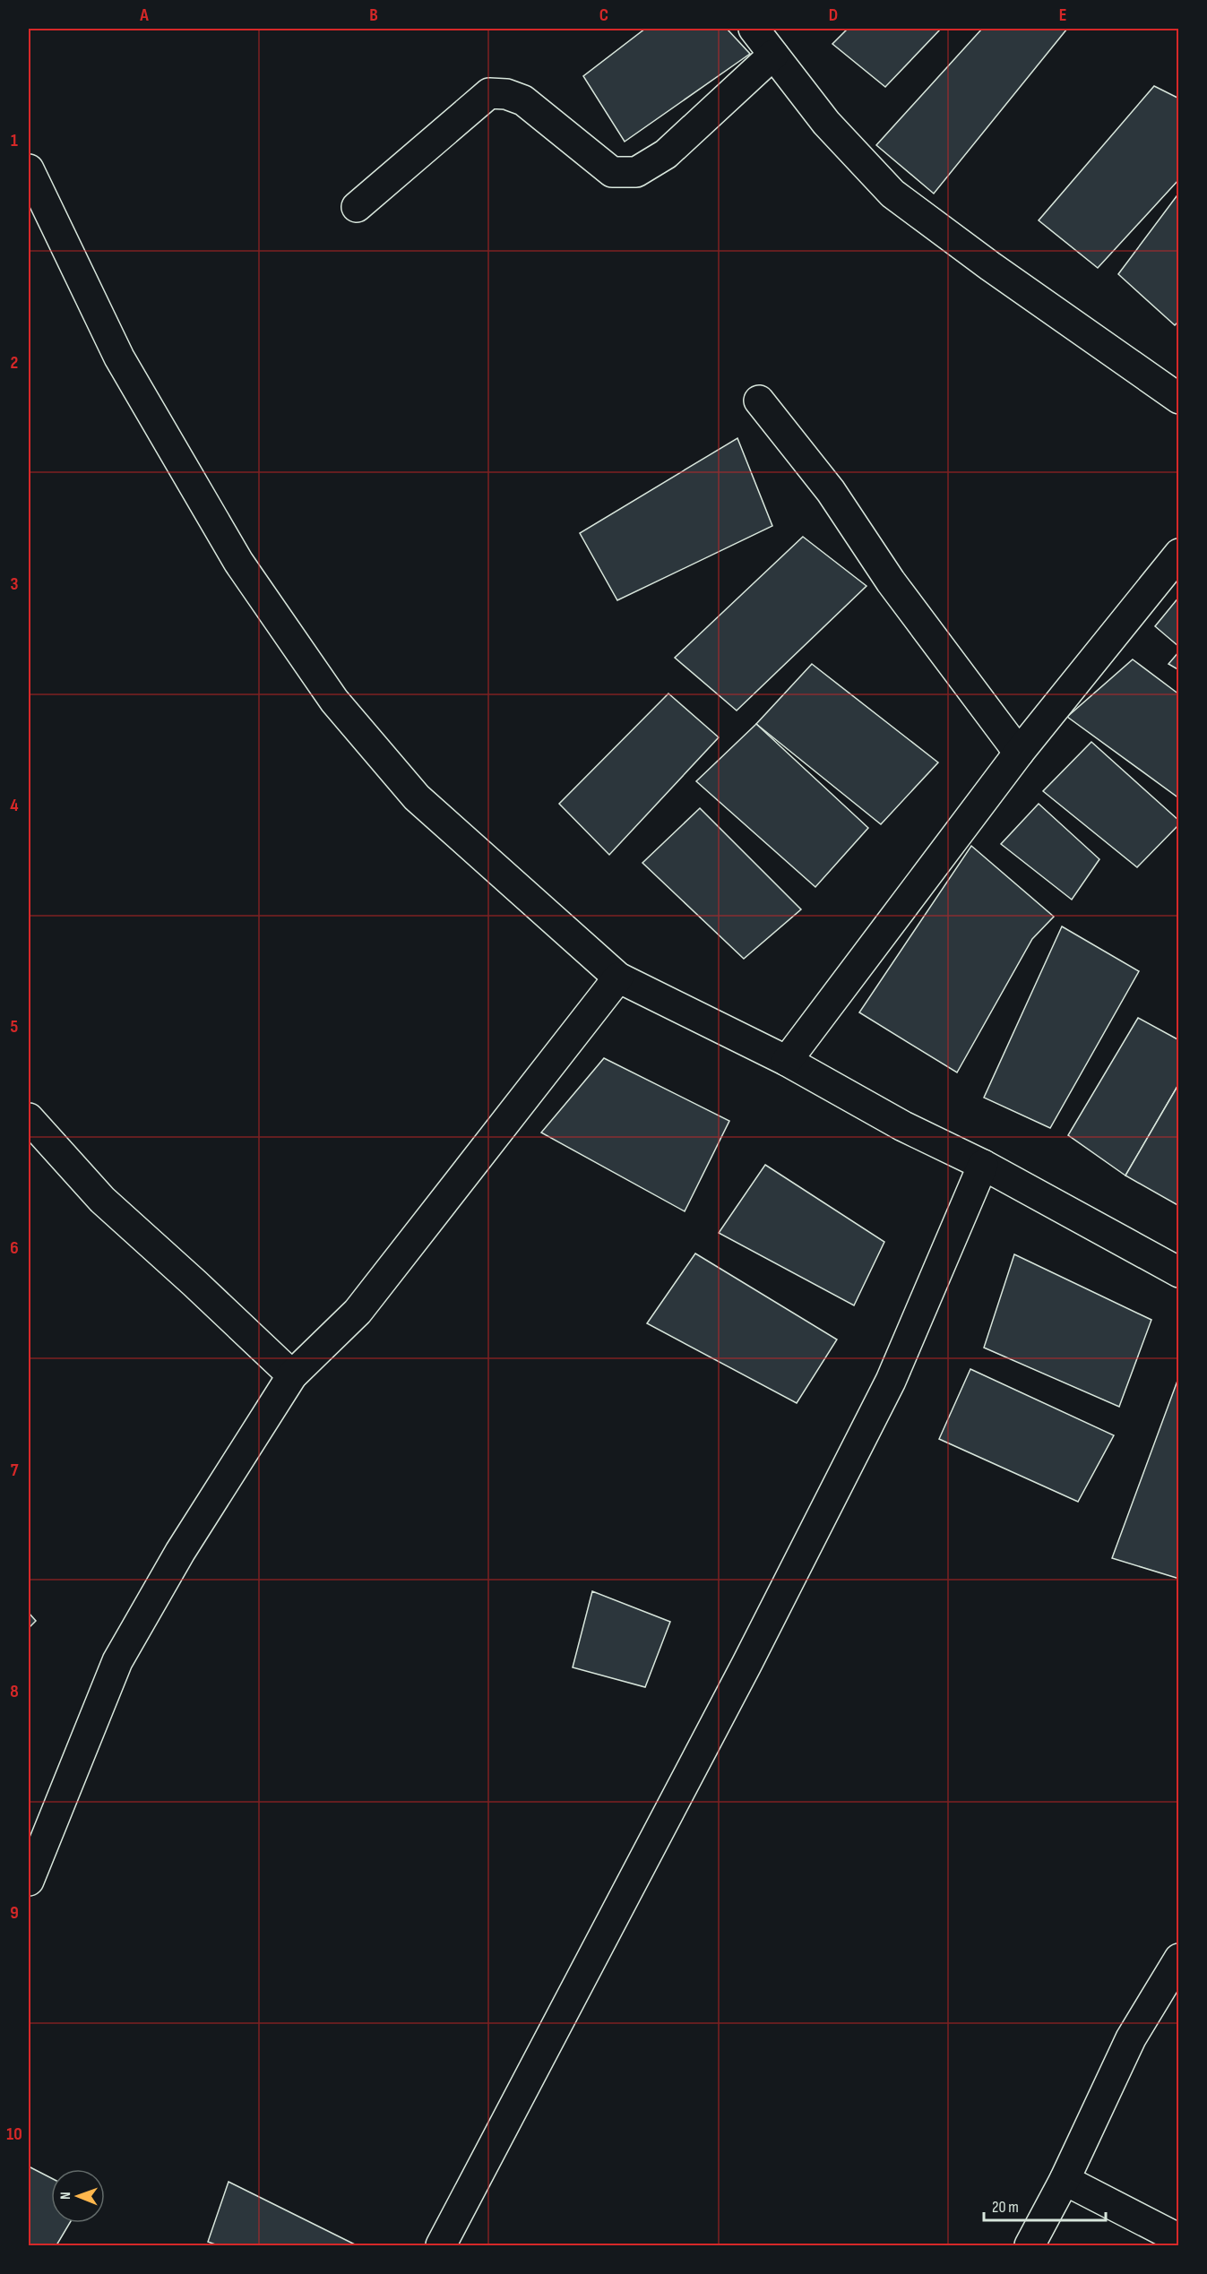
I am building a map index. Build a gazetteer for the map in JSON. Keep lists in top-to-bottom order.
{
  "scale_bar": "20 m",
  "north": "left",
  "grid": {
    "columns": [
      "A",
      "B",
      "C",
      "D",
      "E"
    ],
    "rows": [
      "1",
      "2",
      "3",
      "4",
      "5",
      "6",
      "7",
      "8",
      "9",
      "10"
    ]
  }
}
